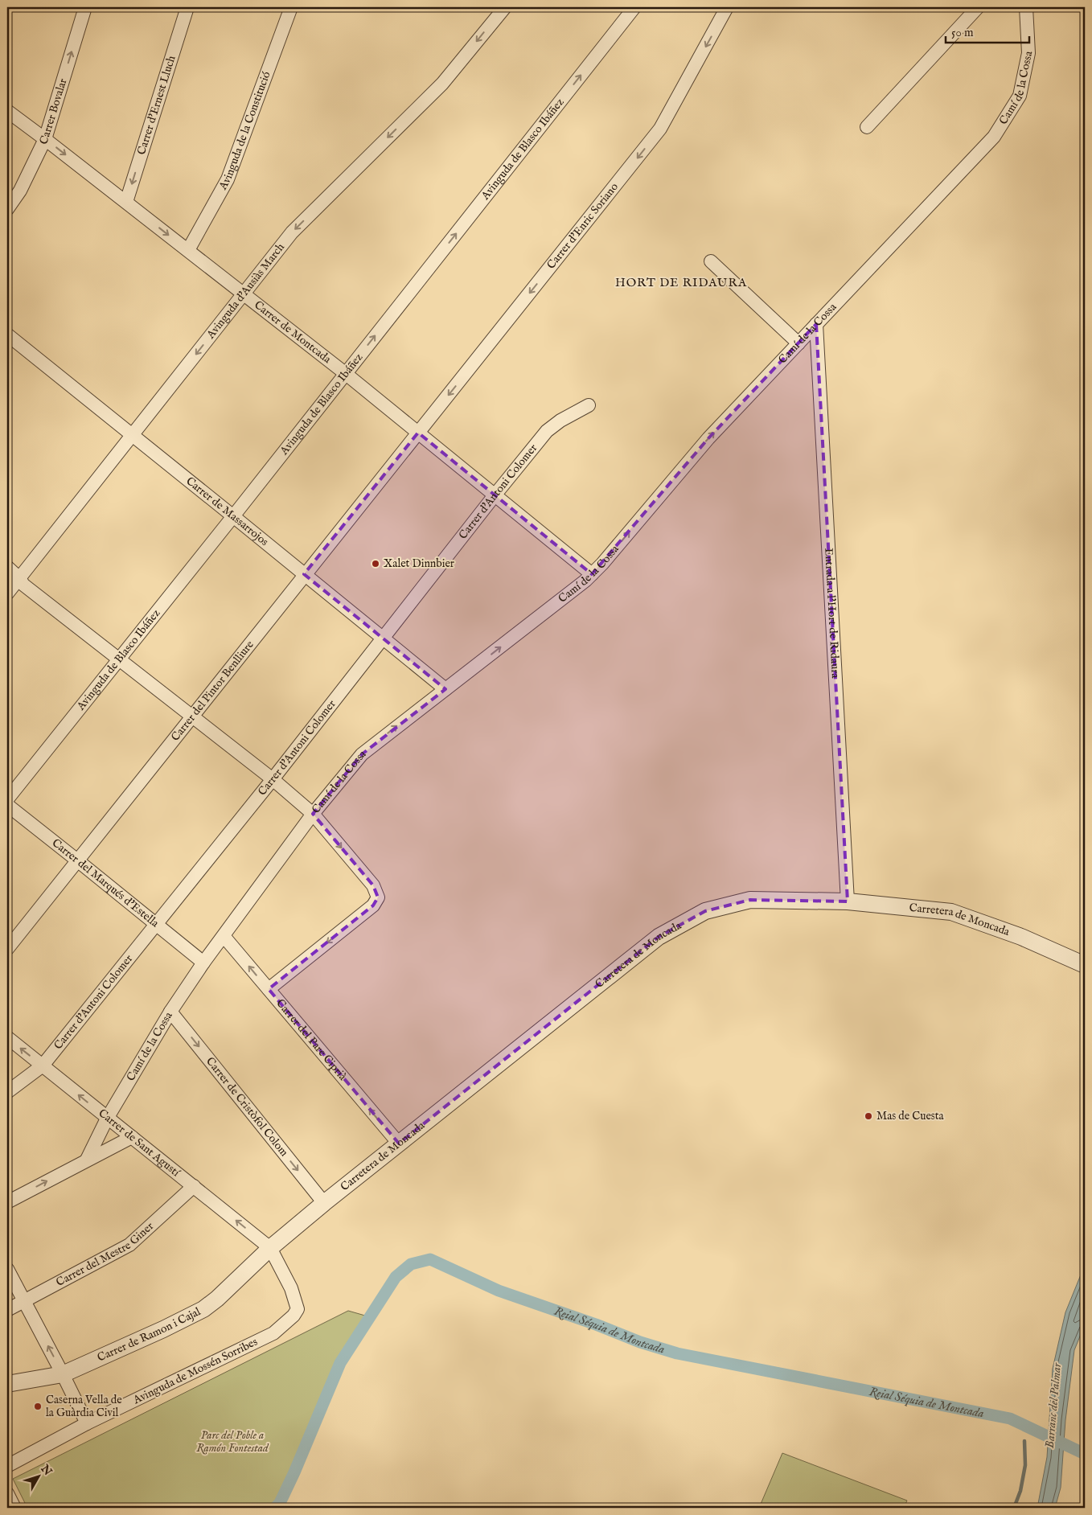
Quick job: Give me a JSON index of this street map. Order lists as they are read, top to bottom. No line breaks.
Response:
{"streets":{"street":["Camí de la Cossa","Carrer d'Ernest Lluch","Carrer Bovalar","Avinguda de la Constitució","Avinguda de Blasco Ibáñez","Carrer d'Enric Soriano","Avinguda d'Ausiàs March","Carrer de Montcada","Carrer d'Antoni Colomer","Carrer de Massarrojos","Entrada a l'Hort de Ridaura","Carrer del Pintor Benlliure","Carrer del Marqués d'Estella","Carretera de Moncada","Carrer del Pare Ciprià","Carrer de Cristòfol Colom","Carrer de Sant Agustí","Carrer del Mestre Giner","Carrer de Ramon i Cajal","Avinguda de Mossén Sorribes"]},"crossings":[["Camí de la Cossa","Carrer de Montcada"],["Camí de la Cossa","Carrer de Massarrojos"],["Camí de la Cossa","Entrada a l'Hort de Ridaura"],["Camí de la Cossa","Carrer del Marqués d'Estella"],["Camí de la Cossa","Carrer del Pare Ciprià"],["Camí de la Cossa","Carrer de Cristòfol Colom"],["Camí de la Cossa","Carrer de Sant Agustí"],["Carrer d'Ernest Lluch","Carrer de Montcada"],["Carrer Bovalar","Carrer de Montcada"],["Avinguda de la Constitució","Carrer de Montcada"],["Avinguda de Blasco Ibáñez","Carrer de Montcada"],["Avinguda de Blasco Ibáñez","Carrer de Massarrojos"],["Carrer d'Enric Soriano","Carrer de Montcada"],["Carrer d'Enric Soriano","Carrer del Pintor Benlliure"],["Avinguda d'Ausiàs March","Carrer de Montcada"],["Avinguda d'Ausiàs March","Carrer de Massarrojos"],["Carrer de Montcada","Carrer d'Antoni Colomer"],["Carrer de Montcada","Carrer del Pintor Benlliure"],["Carrer d'Antoni Colomer","Carrer de Massarrojos"],["Carrer d'Antoni Colomer","Carrer del Marqués d'Estella"],["Carrer d'Antoni Colomer","Carrer de Sant Agustí"],["Carrer de Massarrojos","Carrer del Pintor Benlliure"],["Entrada a l'Hort de Ridaura","Carretera de Moncada"],["Carrer del Pintor Benlliure","Carrer del Marqués d'Estella"],["Carretera de Moncada","Carrer del Pare Ciprià"],["Carretera de Moncada","Carrer de Cristòfol Colom"],["Carretera de Moncada","Carrer de Sant Agustí"],["Carretera de Moncada","Carrer de Ramon i Cajal"],["Carretera de Moncada","Avinguda de Mossén Sorribes"],["Carrer de Sant Agustí","Carrer del Mestre Giner"],["Carrer de Sant Agustí","Carrer de Ramon i Cajal"],["Carrer de Sant Agustí","Avinguda de Mossén Sorribes"],["Carrer de Ramon i Cajal","Avinguda de Mossén Sorribes"]],"one_way":["Camí de la Cossa","Carrer d'Ernest Lluch","Carrer Bovalar","Avinguda de Blasco Ibáñez","Carrer d'Enric Soriano","Avinguda d'Ausiàs March","Carrer del Pare Ciprià","Carrer de Cristòfol Colom","Carrer de Sant Agustí"],"districts":["HORT DE RIDAURA"],"water":["Reial Séquia de Montcada","Barranc del Palmar"],"parks":["Parc del Poble a Ramón Fontestad"],"places":["Xalet Dinnbier","Mas de Cuesta","Caserna Vella de la Guàrdia Civil"],"scale_bar":"50 m","north":"top right"}
